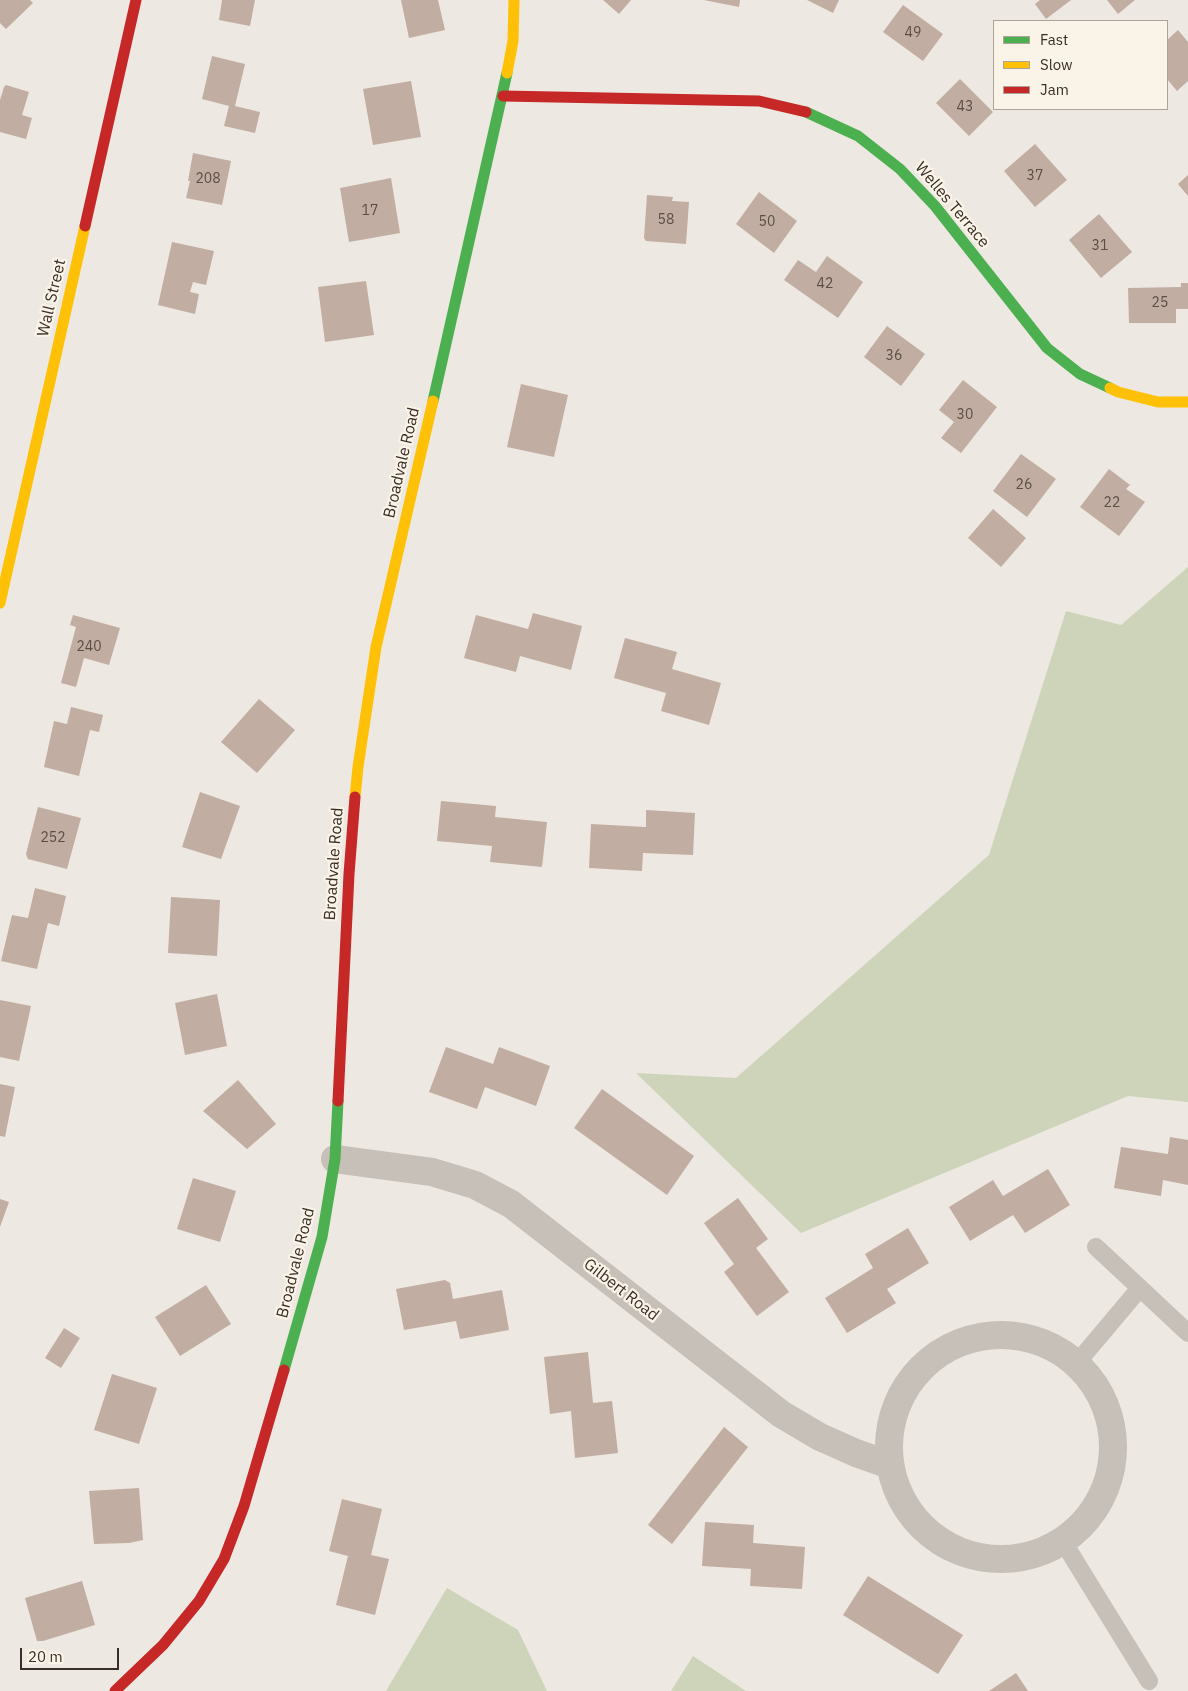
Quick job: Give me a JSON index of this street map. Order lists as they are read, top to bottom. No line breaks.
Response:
{"streets":{"street":["Welles Terrace","Wall Street","Broadvale Road","Gilbert Road"]},"crossings":[["Welles Terrace","Broadvale Road"],["Broadvale Road","Gilbert Road"]],"house_numbers":["49","43","37","208","17","58","50","31","42","25","36","30","26","22","240","252"],"legend":["Fast","Slow","Jam"],"scale_bar":"20 m"}
